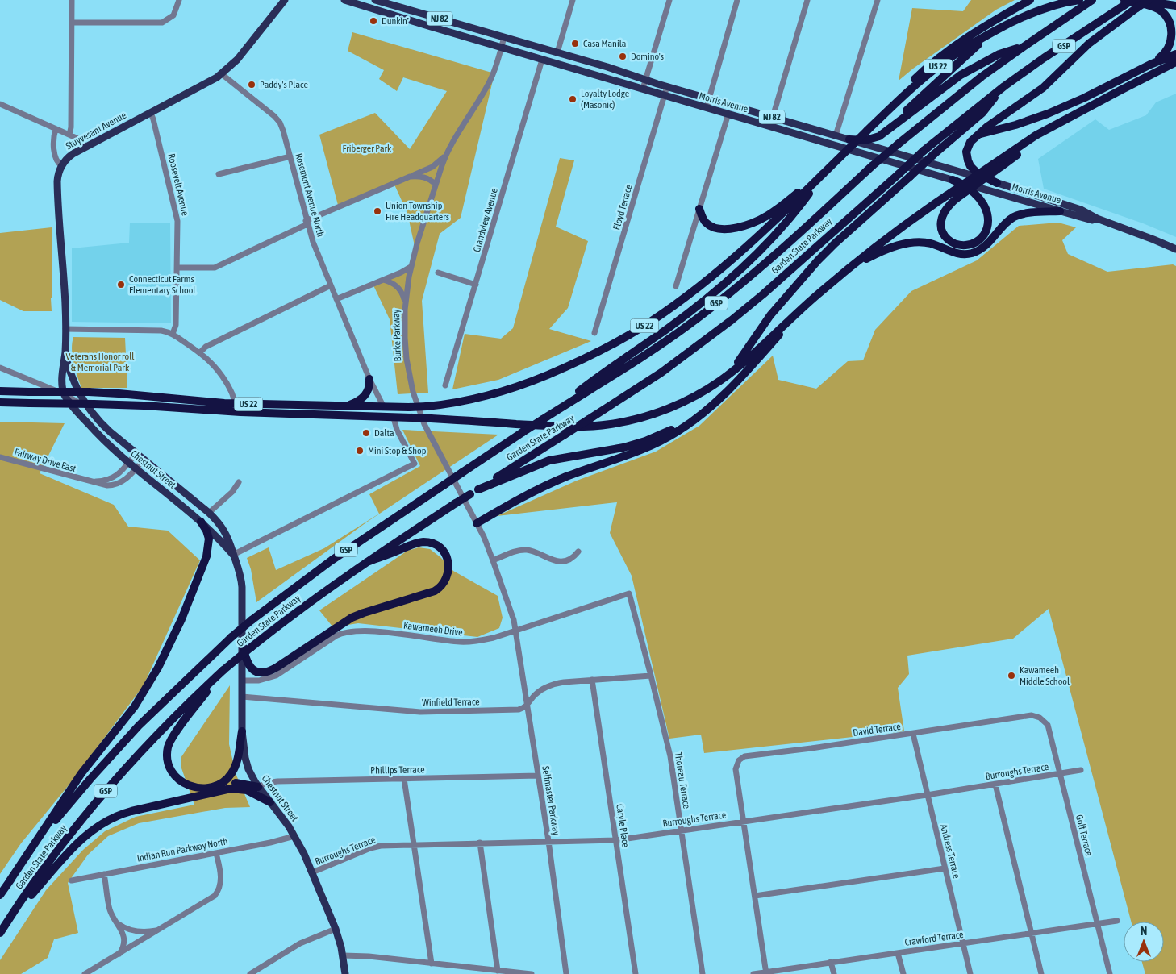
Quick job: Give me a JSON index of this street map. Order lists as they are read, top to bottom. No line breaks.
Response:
{"streets":{"highway":["GSP","US 22","Garden State Parkway"],"main road":["NJ 82","Morris Avenue","Stuyvesant Avenue","Chestnut Street"],"street":["Roosevelt Avenue","Rosemont Avenue North","Floyd Terrace","Grandview Avenue","Burke Parkway","Fairway Drive East","Kawameeh Drive","Winfield Terrace","David Terrace","Phillips Terrace","Burroughs Terrace","Thoreau Terrace","Selfmaster Parkway","Caryle Place","Golf Terrace","Indian Run Parkway North","Andress Terrace","Crawford Terrace"]},"crossings":[["US 22","Rosemont Avenue North"],["US 22","Garden State Parkway"],["Morris Avenue","Floyd Terrace"],["Morris Avenue","Grandview Avenue"],["Morris Avenue","Burke Parkway"],["Stuyvesant Avenue","Roosevelt Avenue"],["Stuyvesant Avenue","Rosemont Avenue North"],["Burke Parkway","Kawameeh Drive"],["Burke Parkway","Selfmaster Parkway"],["Fairway Drive East","Chestnut Street"],["Chestnut Street","Kawameeh Drive"],["Chestnut Street","Winfield Terrace"],["Chestnut Street","Phillips Terrace"],["Chestnut Street","Burroughs Terrace"],["Chestnut Street","Indian Run Parkway North"],["Kawameeh Drive","Thoreau Terrace"],["Kawameeh Drive","Selfmaster Parkway"],["Winfield Terrace","Selfmaster Parkway"],["David Terrace","Burroughs Terrace"],["David Terrace","Golf Terrace"],["David Terrace","Andress Terrace"],["Phillips Terrace","Selfmaster Parkway"],["Burroughs Terrace","Thoreau Terrace"],["Burroughs Terrace","Selfmaster Parkway"],["Burroughs Terrace","Caryle Place"],["Burroughs Terrace","Golf Terrace"],["Burroughs Terrace","Andress Terrace"],["Golf Terrace","Crawford Terrace"],["Andress Terrace","Crawford Terrace"]],"parks":["Friberger Park","Veterans Honor roll & Memorial Park"],"places":["Dunkin'","Casa Manila","Domino's","Paddy's Place","Loyalty Lodge (Masonic)","Union Township Fire Headquarters","Connecticut Farms Elementary School","Dalta","Mini Stop & Shop","Kawameeh Middle School"],"north":"top"}
